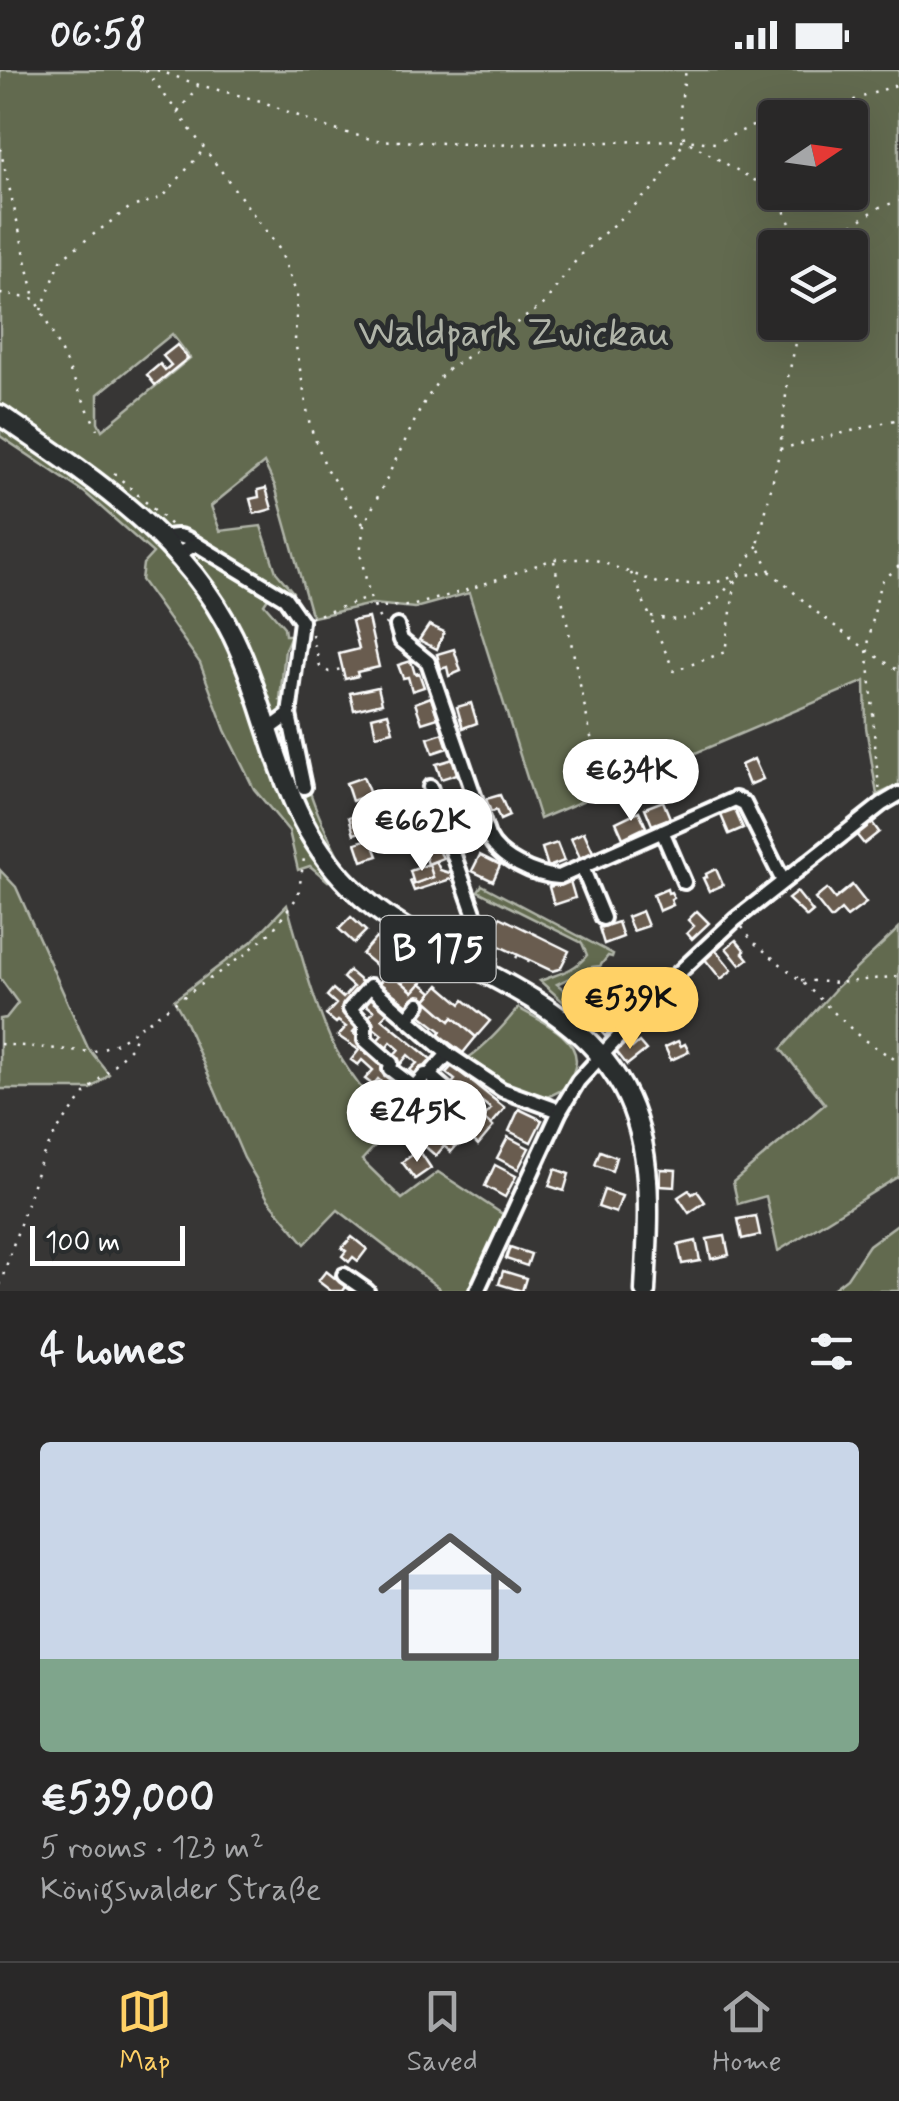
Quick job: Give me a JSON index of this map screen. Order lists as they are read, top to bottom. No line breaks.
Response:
{"streets":{"main road":["B 175"]},"parks":["Waldpark Zwickau"],"scale_bar":"100 m","north":"right","page":{"status":"06:58","price":["€634K","€662K","€539K","€245K"],"scale":"100 m","heading":"4 homes","list":[{"name":"€539,000","note":"5 rooms · 123 m² · Königswalder Straße"}],"tabs":["Map","Saved","Home"]}}
